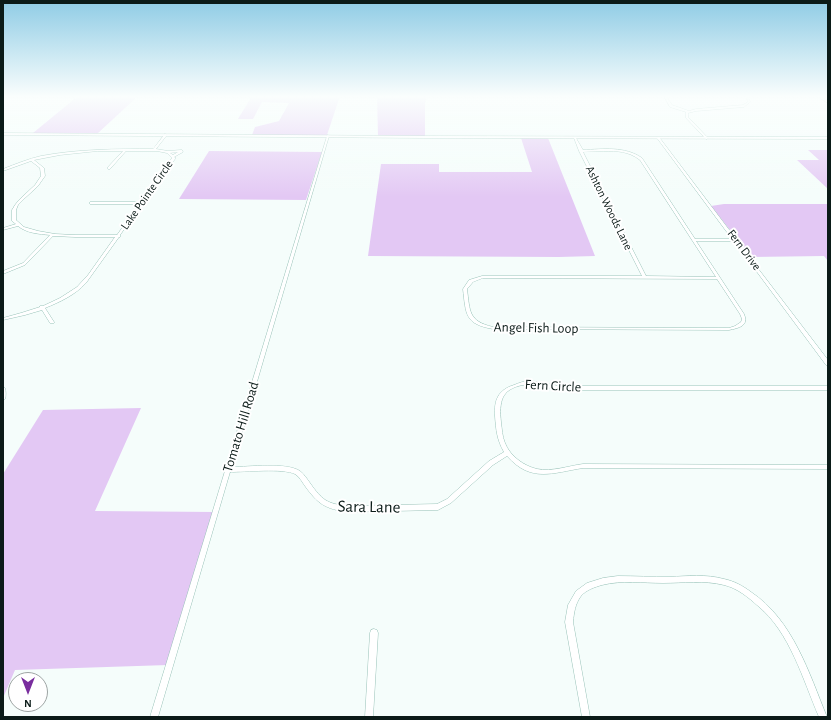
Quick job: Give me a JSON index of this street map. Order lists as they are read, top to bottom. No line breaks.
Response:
{"streets":{"street":["Lake Pointe Circle","Ashton Woods Lane","Fern Drive","Angel Fish Loop","Fern Circle","Tomato Hill Road","Sara Lane"]},"crossings":[["Ashton Woods Lane","Angel Fish Loop"],["Fern Circle","Sara Lane"],["Tomato Hill Road","Sara Lane"]],"north":"bottom"}
